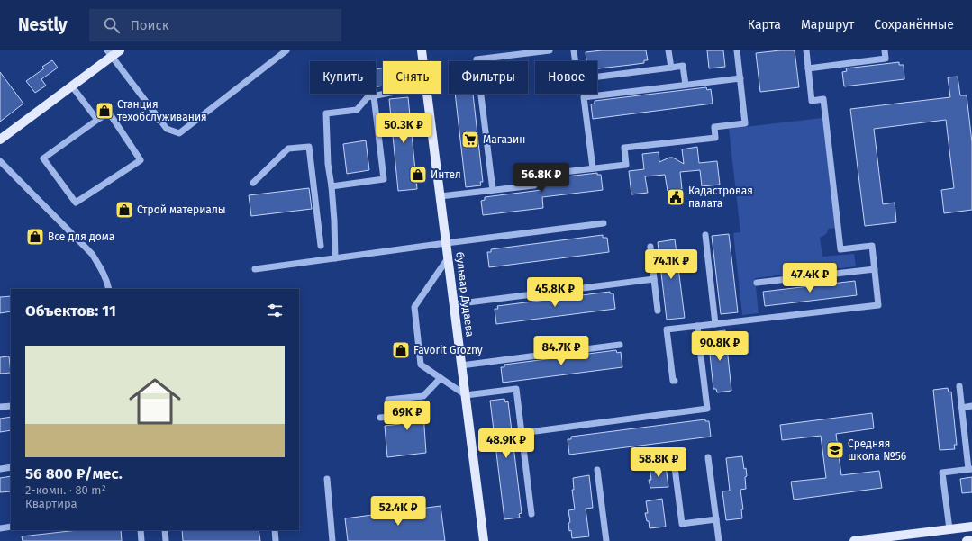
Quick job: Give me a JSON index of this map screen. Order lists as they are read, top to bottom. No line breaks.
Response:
{"streets":{"main road":["бульвар Дудаева"]},"places":{"shop":["Станция техобслуживания","Интел","Строй материалы","Все для дома","Favorit Grozny"],"supermarket":["Магазин"],"public building":["Кадастровая палата"],"school or university":["Средняя школа №56"]},"page":{"header":"Nestly","search":"Поиск","nav":["Карта","Маршрут","Сохранённые"],"chip":["Купить","Снять","Фильтры","Новое"],"price":["50.3K ₽","56.8K ₽","74.1K ₽","47.4K ₽","45.8K ₽","90.8K ₽","84.7K ₽","69K ₽","48.9K ₽","58.8K ₽","52.4K ₽"],"heading":"Объектов: 11","list":[{"name":"56 800 ₽/мес.","note":"2-комн. · 80 m² · Квартира"}]}}
